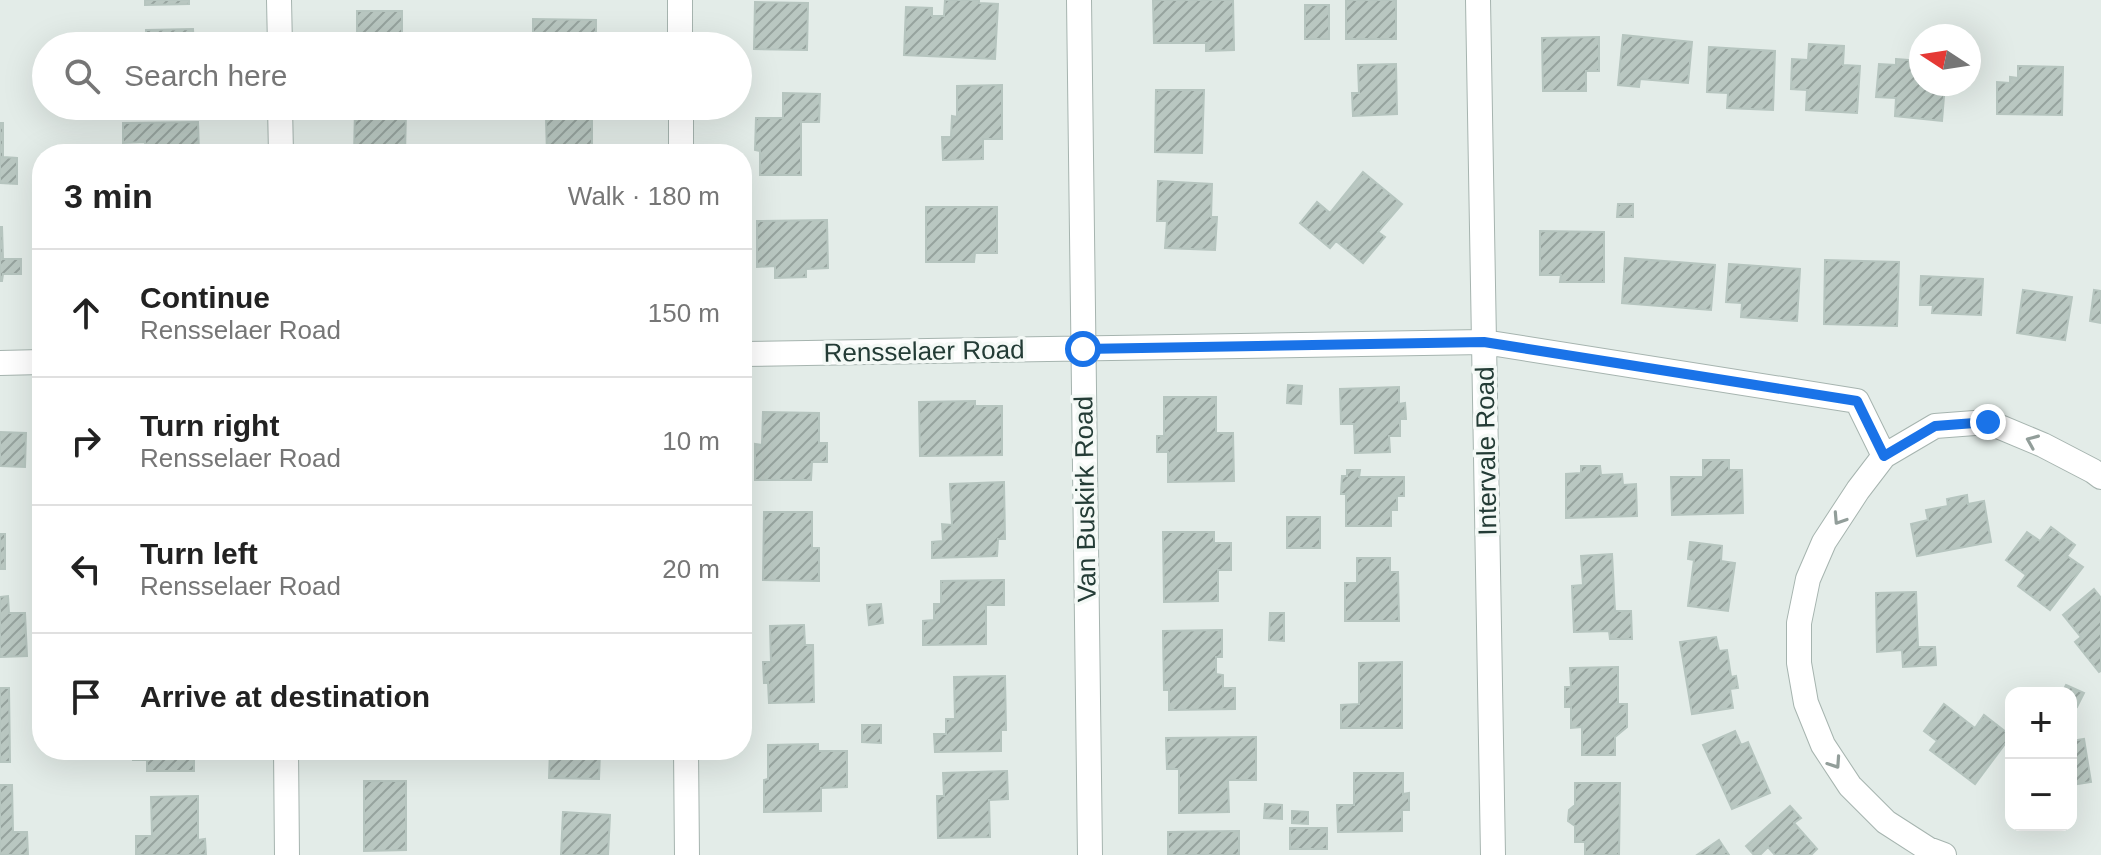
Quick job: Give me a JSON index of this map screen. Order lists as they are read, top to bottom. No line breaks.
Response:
{"streets":{"street":["Rensselaer Road","Intervale Road","Van Buskirk Road"]},"crossings":[["Rensselaer Road","Intervale Road"],["Rensselaer Road","Van Buskirk Road"]],"north":"left","page":{"search":"Search here","heading":["3 min","Walk · 180 m"],"list":[["Continue","Rensselaer Road","150 m"],["Turn right","Rensselaer Road","10 m"],["Turn left","Rensselaer Road","20 m"],"Arrive at destination"],"map_buttons":["+","−"]}}
